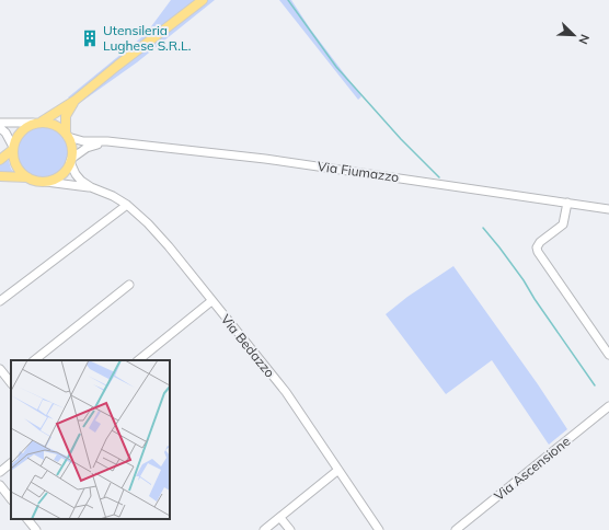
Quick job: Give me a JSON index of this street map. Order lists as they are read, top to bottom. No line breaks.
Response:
{"streets":{"street":["Via Fiumazzo","Via Bedazzo","Via Ascensione"]},"crossings":[["Via Fiumazzo","Via Bedazzo"]],"places":{"building":["Utensileria Lughese S.R.L."]},"north":"bottom right"}
